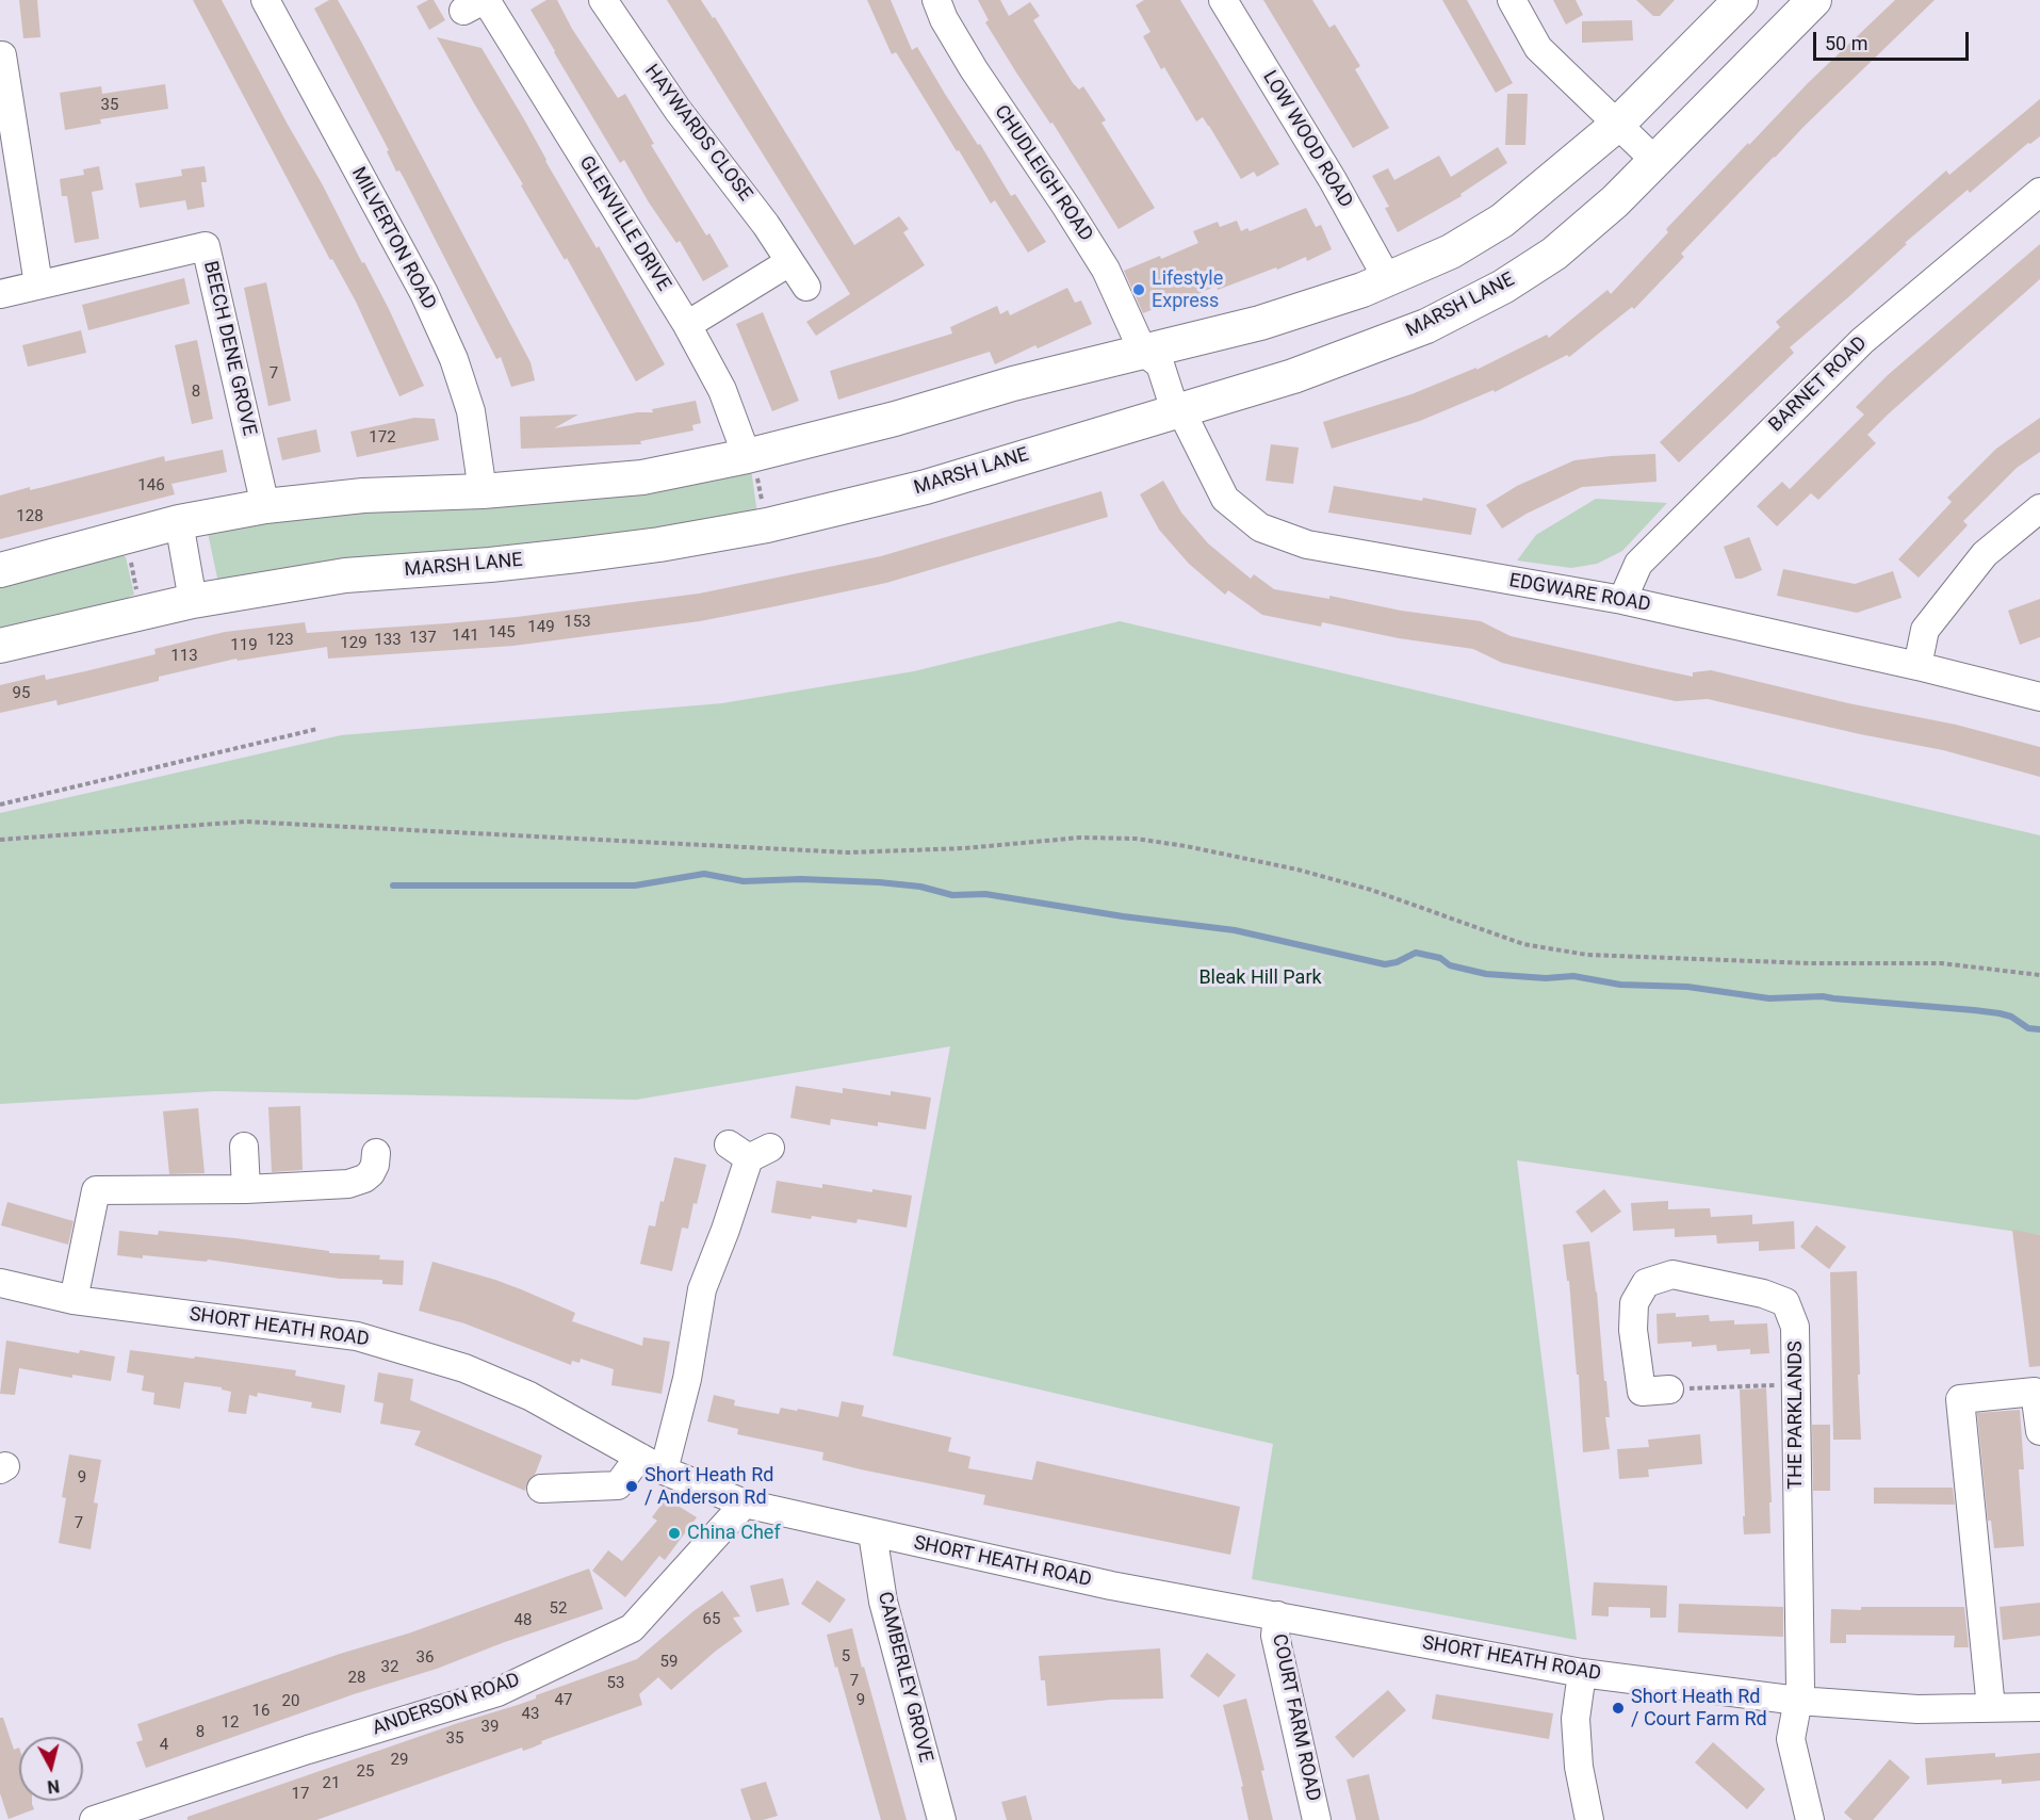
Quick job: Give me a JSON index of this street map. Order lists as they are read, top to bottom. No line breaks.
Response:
{"streets":{"main road":["MARSH LANE"],"street":["HAYWARDS CLOSE","LOW WOOD ROAD","CHUDLEIGH ROAD","GLENVILLE DRIVE","MILVERTON ROAD","BEECH DENE GROVE","BARNET ROAD","EDGWARE ROAD","SHORT HEATH ROAD","THE PARKLANDS","CAMBERLEY GROVE","ANDERSON ROAD","COURT FARM ROAD"]},"crossings":[["CHUDLEIGH ROAD","MARSH LANE"],["CHUDLEIGH ROAD","EDGWARE ROAD"],["MARSH LANE","EDGWARE ROAD"],["BARNET ROAD","EDGWARE ROAD"],["SHORT HEATH ROAD","THE PARKLANDS"],["SHORT HEATH ROAD","CAMBERLEY GROVE"],["SHORT HEATH ROAD","ANDERSON ROAD"],["SHORT HEATH ROAD","COURT FARM ROAD"]],"parks":["Bleak Hill Park"],"places":["Lifestyle Express","Short Heath Rd / Anderson Rd","China Chef","Short Heath Rd / Court Farm Rd"],"house_numbers":["35","7","8","172","146","128","153","149","145","141","137","123","133","129","119","113","95","9","7","52","65","48","5","36","59","32","28","7","53","47","9","20","16","43","12","39","8","35","4","29","25","21","17"],"scale_bar":"50 m","north":"bottom"}
